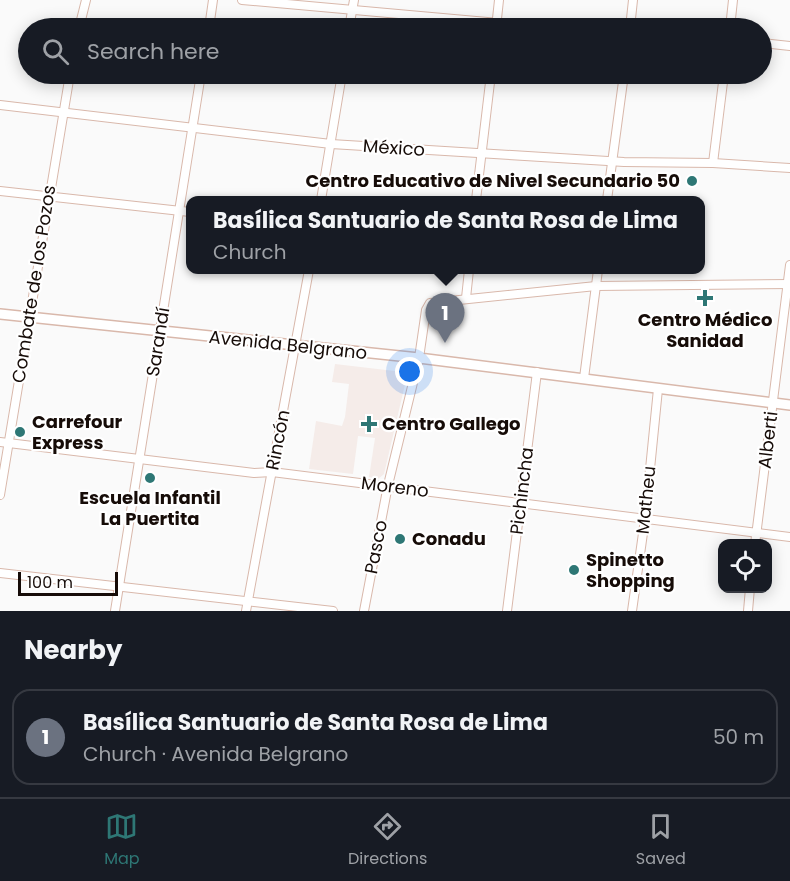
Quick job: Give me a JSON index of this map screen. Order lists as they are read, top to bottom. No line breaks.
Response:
{"streets":{"main road":["Avenida Belgrano"],"street":["México","Combate de los Pozos","Sarandí","Rincón","Alberti","Moreno","Pichincha","Matheu","Pasco"]},"crossings":[["México","Combate de los Pozos"],["México","Sarandí"],["Combate de los Pozos","Avenida Belgrano"],["Combate de los Pozos","Moreno"],["Sarandí","Avenida Belgrano"],["Sarandí","Moreno"],["Avenida Belgrano","Rincón"],["Avenida Belgrano","Alberti"],["Avenida Belgrano","Pichincha"],["Avenida Belgrano","Matheu"],["Avenida Belgrano","Pasco"],["Rincón","Moreno"],["Alberti","Moreno"],["Moreno","Pichincha"],["Moreno","Matheu"],["Moreno","Pasco"]],"places":{"other":["Centro Educativo de Nivel Secundario 50","Carrefour Express","Escuela Infantil La Puertita","Conadu","Spinetto Shopping"],"health":["Centro Médico Sanidad","Centro Gallego"]},"scale_bar":"100 m","page":{"search":"Search here","popup":["Basílica Santuario de Santa Rosa de Lima","Church"],"pins":"1","scale":"100 m","heading":"Nearby","list":[{"mark":"1","name":"Basílica Santuario de Santa Rosa de Lima","note":"Church · Avenida Belgrano","value":"50 m"}],"nav":["Map","Directions","Saved"]}}
